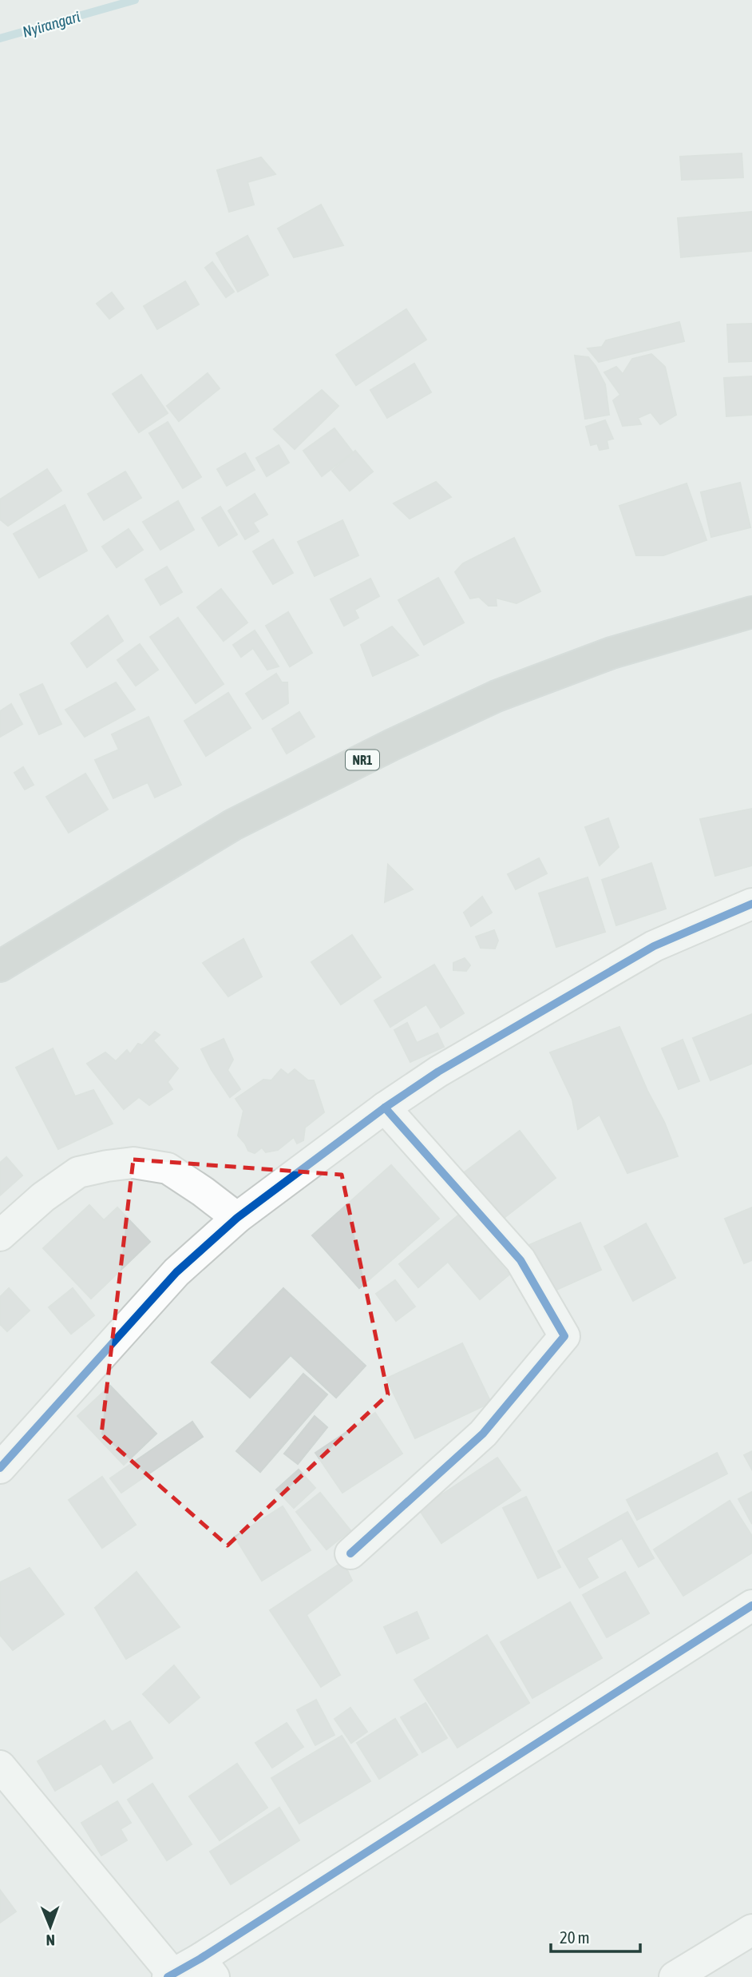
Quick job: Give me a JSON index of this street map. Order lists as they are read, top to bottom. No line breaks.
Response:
{"streets":{"highway":["NR1"]},"water":["Nyirangari"],"scale_bar":"20 m","north":"bottom"}
